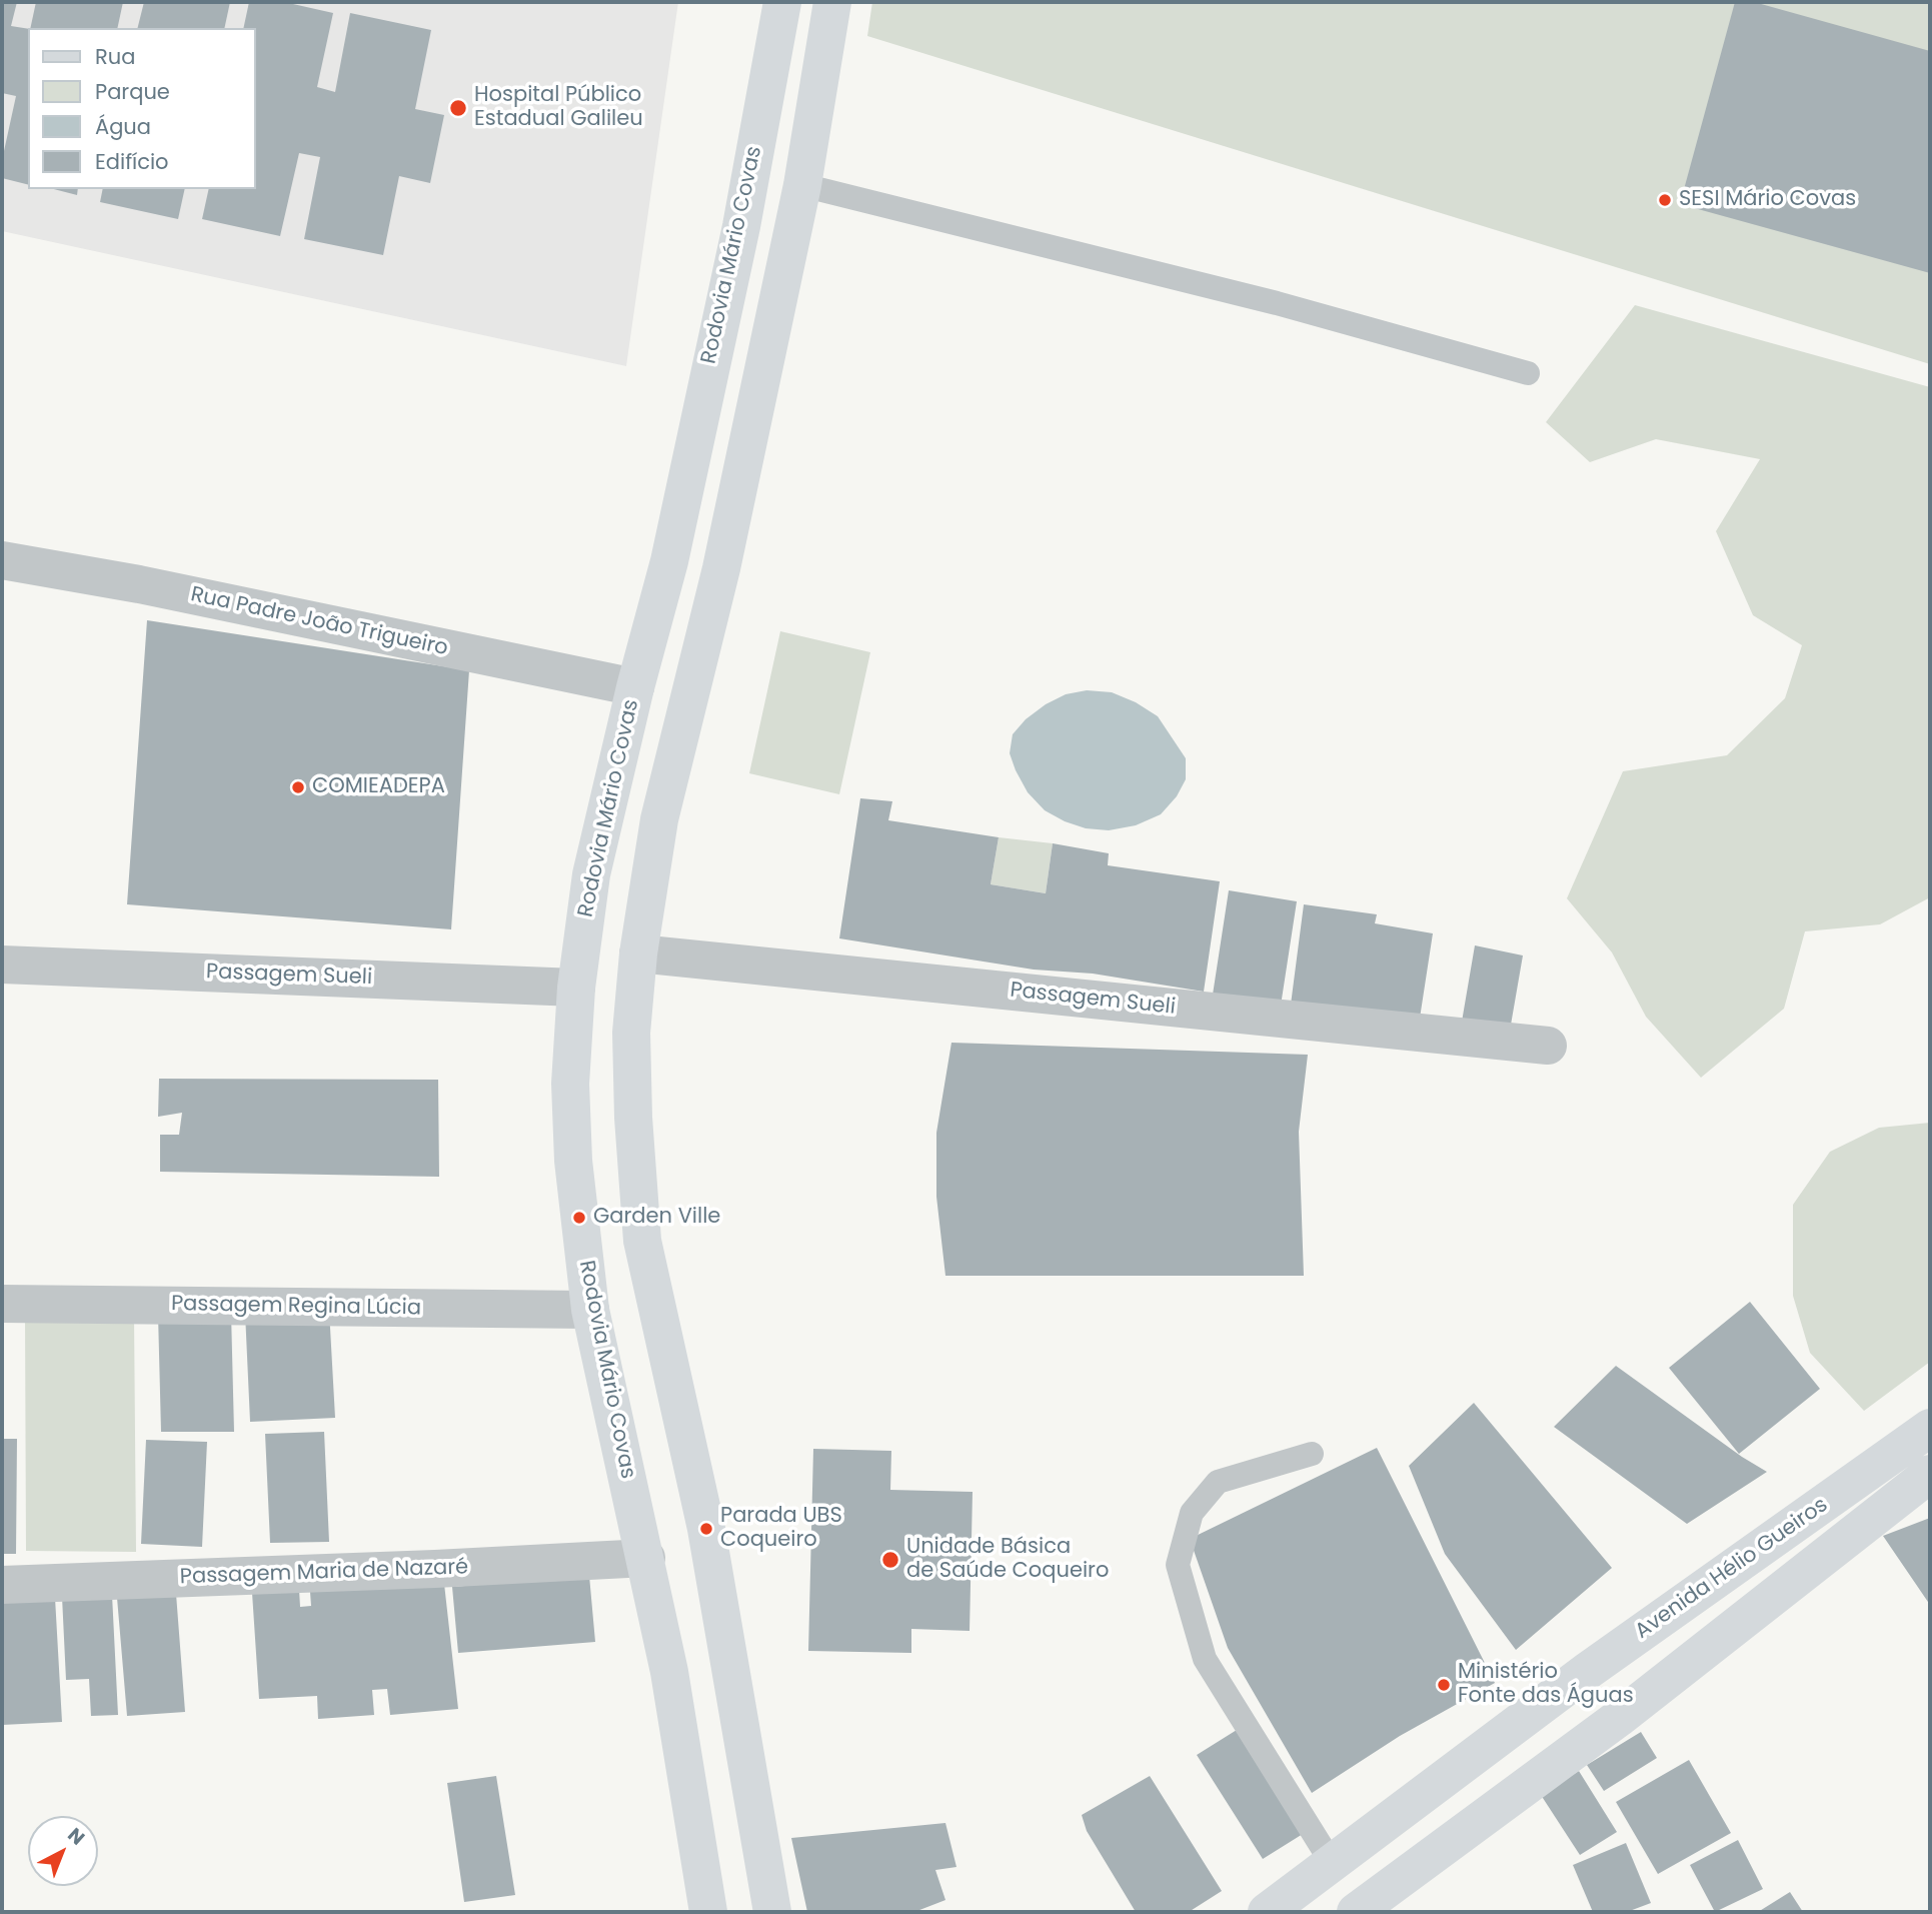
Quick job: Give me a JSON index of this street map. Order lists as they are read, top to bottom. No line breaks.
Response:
{"streets":{"main road":["Rodovia Mário Covas","Avenida Hélio Gueiros"],"street":["Rua Padre João Trigueiro","Passagem Sueli","Passagem Regina Lúcia","Passagem Maria de Nazaré"]},"crossings":[["Rodovia Mário Covas","Rua Padre João Trigueiro"],["Rodovia Mário Covas","Passagem Sueli"],["Rodovia Mário Covas","Passagem Regina Lúcia"],["Rodovia Mário Covas","Passagem Maria de Nazaré"]],"places":["Hospital Público Estadual Galileu","SESI Mário Covas","COMIEADEPA","Garden Ville","Parada UBS Coqueiro","Unidade Básica de Saúde Coqueiro","Ministério Fonte das Águas"],"legend":["Rua","Parque","Água","Edifício"],"north":"top right"}
